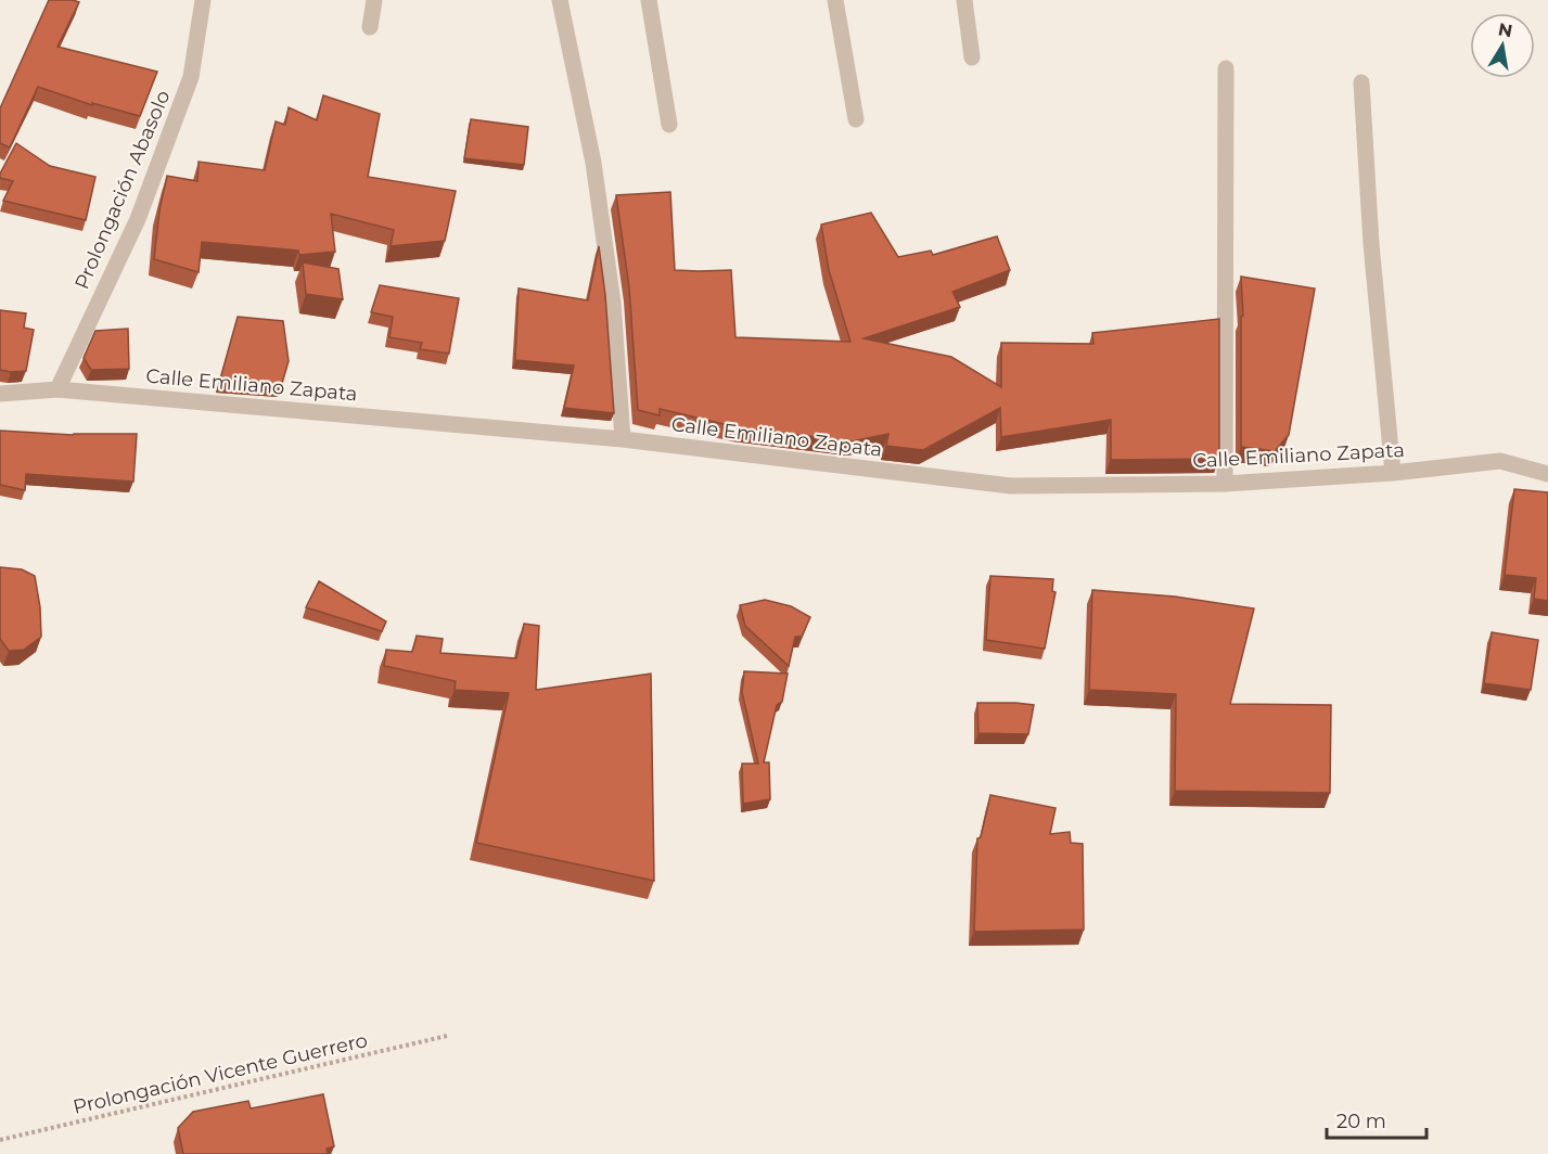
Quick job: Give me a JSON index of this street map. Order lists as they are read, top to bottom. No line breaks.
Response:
{"streets":{"street":["Prolongación Abasolo","Calle Emiliano Zapata"],"path":["Prolongación Vicente Guerrero"]},"crossings":[["Prolongación Abasolo","Calle Emiliano Zapata"]],"scale_bar":"20 m","north":"top"}
